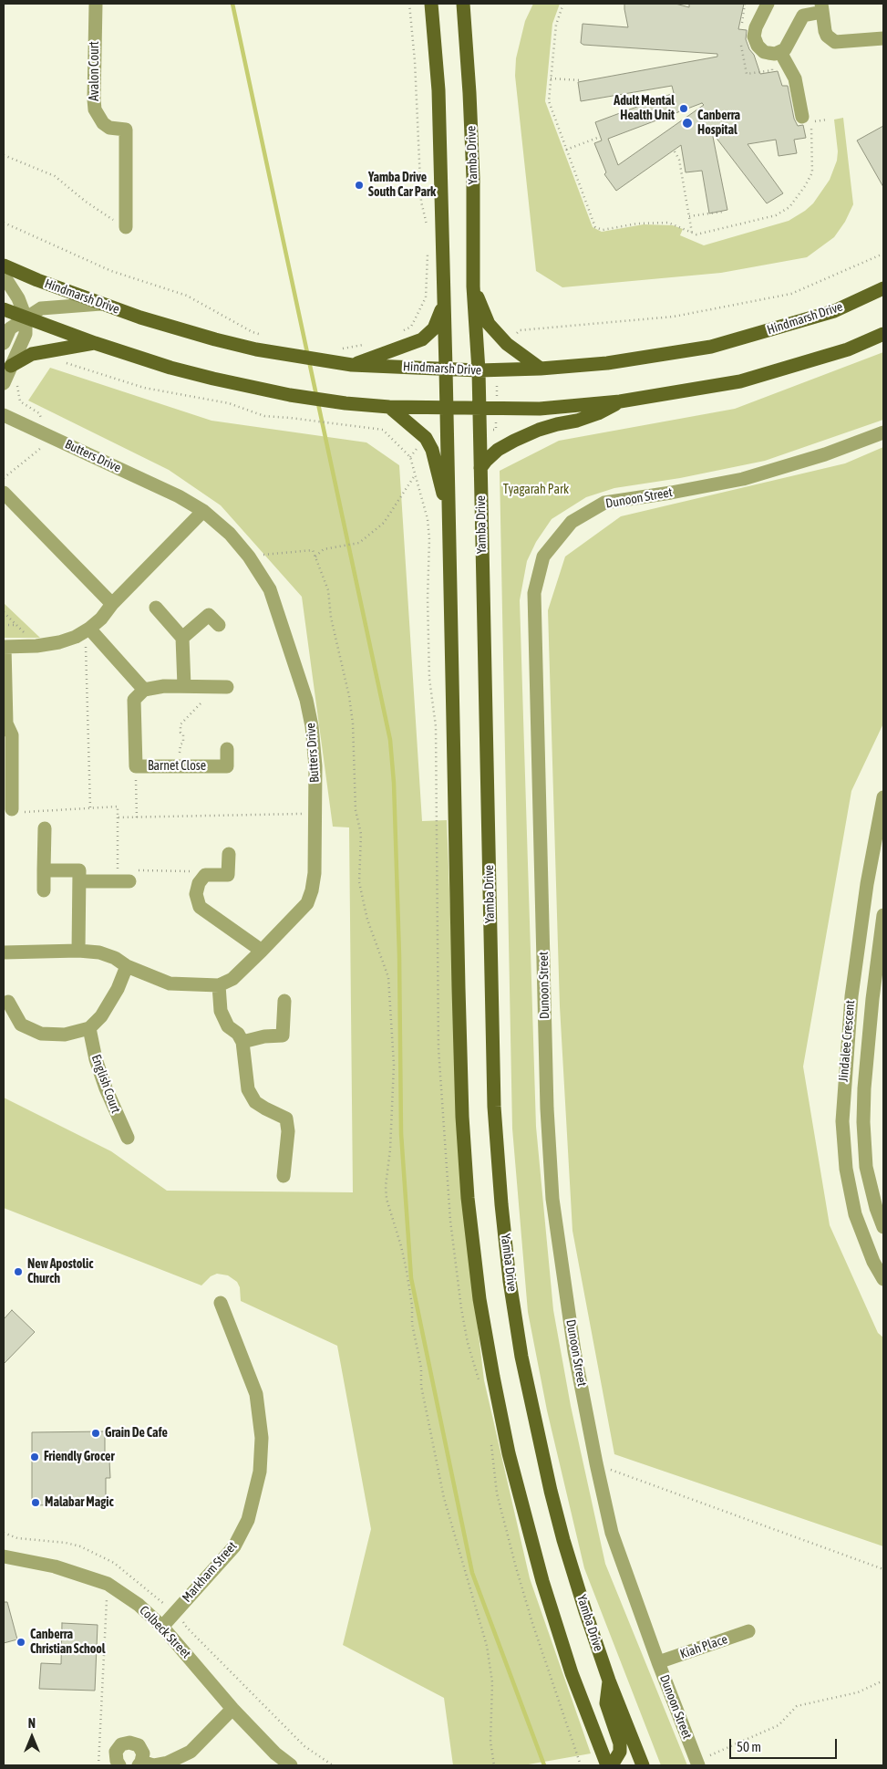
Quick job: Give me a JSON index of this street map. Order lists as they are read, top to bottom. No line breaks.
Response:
{"streets":{"main road":["Yamba Drive","Hindmarsh Drive"],"street":["Avalon Court","Butters Drive","Dunoon Street","Barnet Close","Jindalee Crescent","English Court","Markham Street","Colbeck Street","Kiah Place"]},"crossings":[["Yamba Drive","Hindmarsh Drive"],["Dunoon Street","Kiah Place"],["Markham Street","Colbeck Street"]],"parks":["Tyagarah Park"],"places":["Adult Mental Health Unit","Canberra Hospital","Yamba Drive South Car Park","New Apostolic Church","Grain De Cafe","Friendly Grocer","Malabar Magic","Canberra Christian School"],"scale_bar":"50 m","north":"top"}
